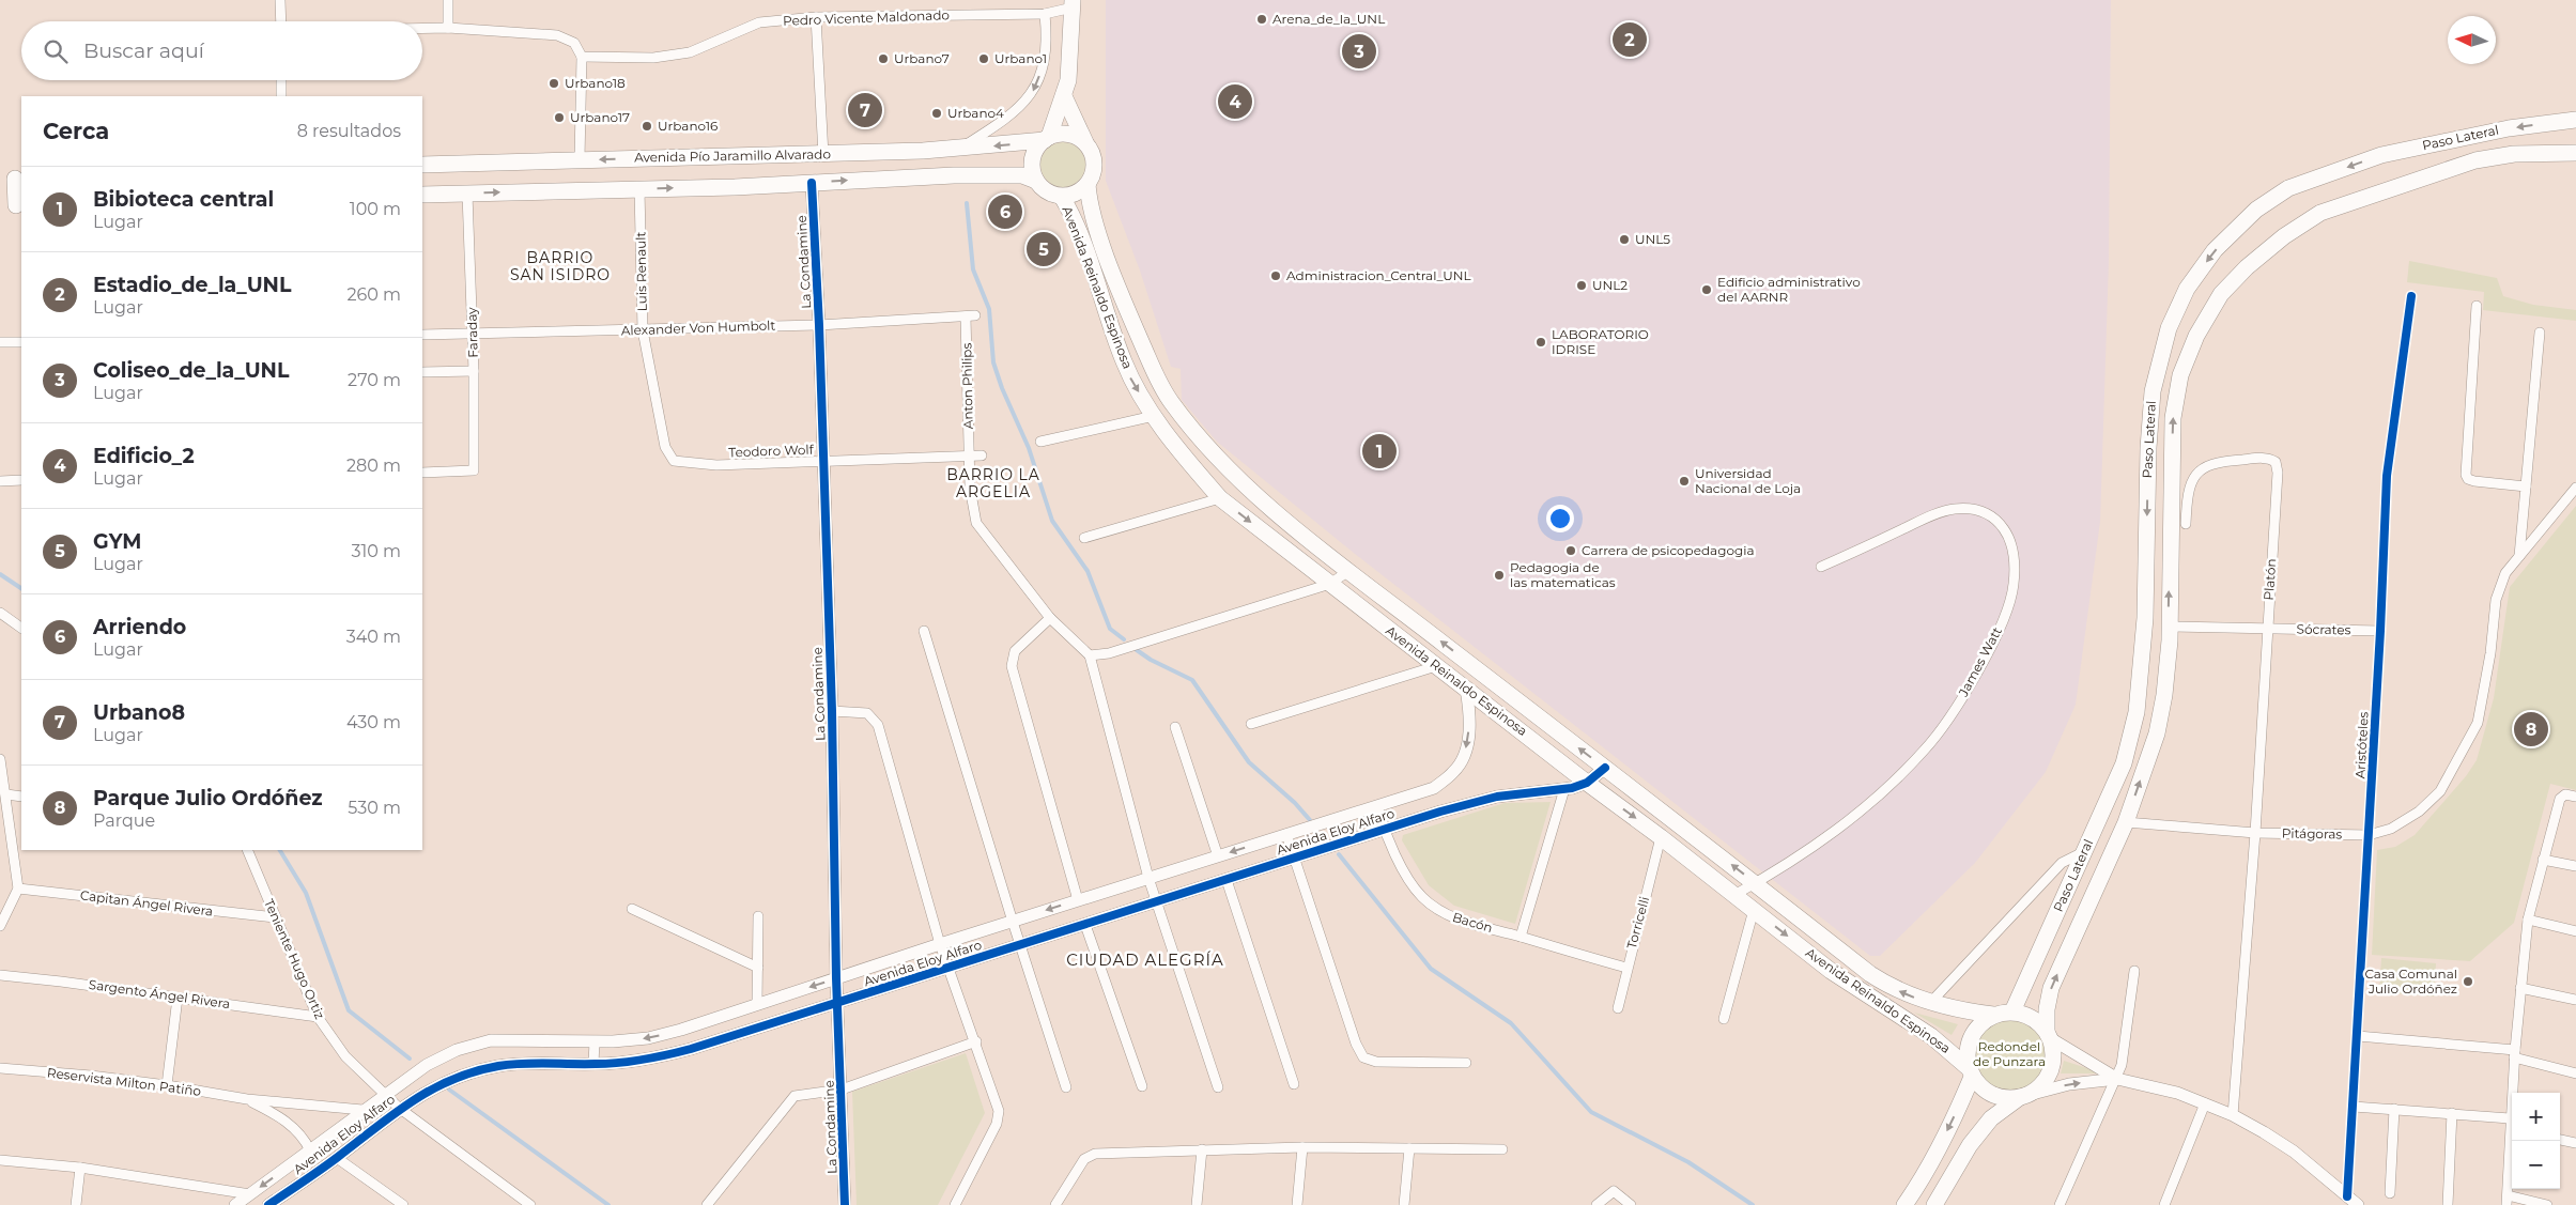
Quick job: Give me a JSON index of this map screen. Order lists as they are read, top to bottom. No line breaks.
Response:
{"streets":{"main road":["Paso Lateral","Avenida Pío Jaramillo Alvarado","Avenida Reinaldo Espinosa"],"street":["Pedro Vicente Maldonado","La Condamine","Luis Renault","Alexander Von Humbolt","Faraday","Anton Philips","Teodoro Wolf","Platón","Sócrates","James Watt","Aristóteles","Avenida Eloy Alfaro","Pitágoras","Capitan Ángel Rivera","Bacón","Torricelli","Teniente Hugo Ortiz","Sargento Ángel Rivera","Reservista Milton Patiño"]},"crossings":[["Paso Lateral","Avenida Reinaldo Espinosa"],["Paso Lateral","Sócrates"],["Paso Lateral","Pitágoras"],["Avenida Pío Jaramillo Alvarado","La Condamine"],["Avenida Pío Jaramillo Alvarado","Luis Renault"],["Avenida Pío Jaramillo Alvarado","Avenida Reinaldo Espinosa"],["Avenida Pío Jaramillo Alvarado","Faraday"],["La Condamine","Alexander Von Humbolt"],["La Condamine","Teodoro Wolf"],["La Condamine","Avenida Eloy Alfaro"],["Luis Renault","Alexander Von Humbolt"],["Luis Renault","Teodoro Wolf"],["Avenida Reinaldo Espinosa","James Watt"],["Avenida Reinaldo Espinosa","Avenida Eloy Alfaro"],["Avenida Reinaldo Espinosa","Torricelli"],["Alexander Von Humbolt","Faraday"],["Alexander Von Humbolt","Anton Philips"],["Anton Philips","Teodoro Wolf"],["Platón","Sócrates"],["Platón","Pitágoras"],["Sócrates","Aristóteles"],["Aristóteles","Pitágoras"],["Avenida Eloy Alfaro","Bacón"],["Avenida Eloy Alfaro","Teniente Hugo Ortiz"],["Avenida Eloy Alfaro","Reservista Milton Patiño"],["Capitan Ángel Rivera","Teniente Hugo Ortiz"],["Bacón","Torricelli"],["Teniente Hugo Ortiz","Sargento Ángel Rivera"]],"districts":["BARRIO SAN ISIDRO","BARRIO LA ARGELIA","CIUDAD ALEGRÍA"],"parks":["Redondel de Punzara"],"places":["Arena_de_la_UNL","Urbano7","Urbano1","Urbano18","Urbano4","Urbano17","Urbano16","UNL5","Administracion_Central_UNL","UNL2","Edificio administrativo del AARNR","LABORATORIO IDRISE","Universidad Nacional de Loja","Carrera de psicopedagogia","Pedagogia de las matematicas","Casa Comunal Julio Ordóñez"],"north":"left","page":{"pins":["2","3","4","7","6","5","1","8"],"search":"Buscar aquí","heading":["Cerca","8 resultados"],"list":[{"mark":"1","name":"Bibioteca central","note":"Lugar","value":"100 m"},{"mark":"2","name":"Estadio_de_la_UNL","note":"Lugar","value":"260 m"},{"mark":"3","name":"Coliseo_de_la_UNL","note":"Lugar","value":"270 m"},{"mark":"4","name":"Edificio_2","note":"Lugar","value":"280 m"},{"mark":"5","name":"GYM","note":"Lugar","value":"310 m"},{"mark":"6","name":"Arriendo","note":"Lugar","value":"340 m"},{"mark":"7","name":"Urbano8","note":"Lugar","value":"430 m"},{"mark":"8","name":"Parque Julio Ordóñez","note":"Parque","value":"530 m"}],"map_buttons":["+","−"]}}
